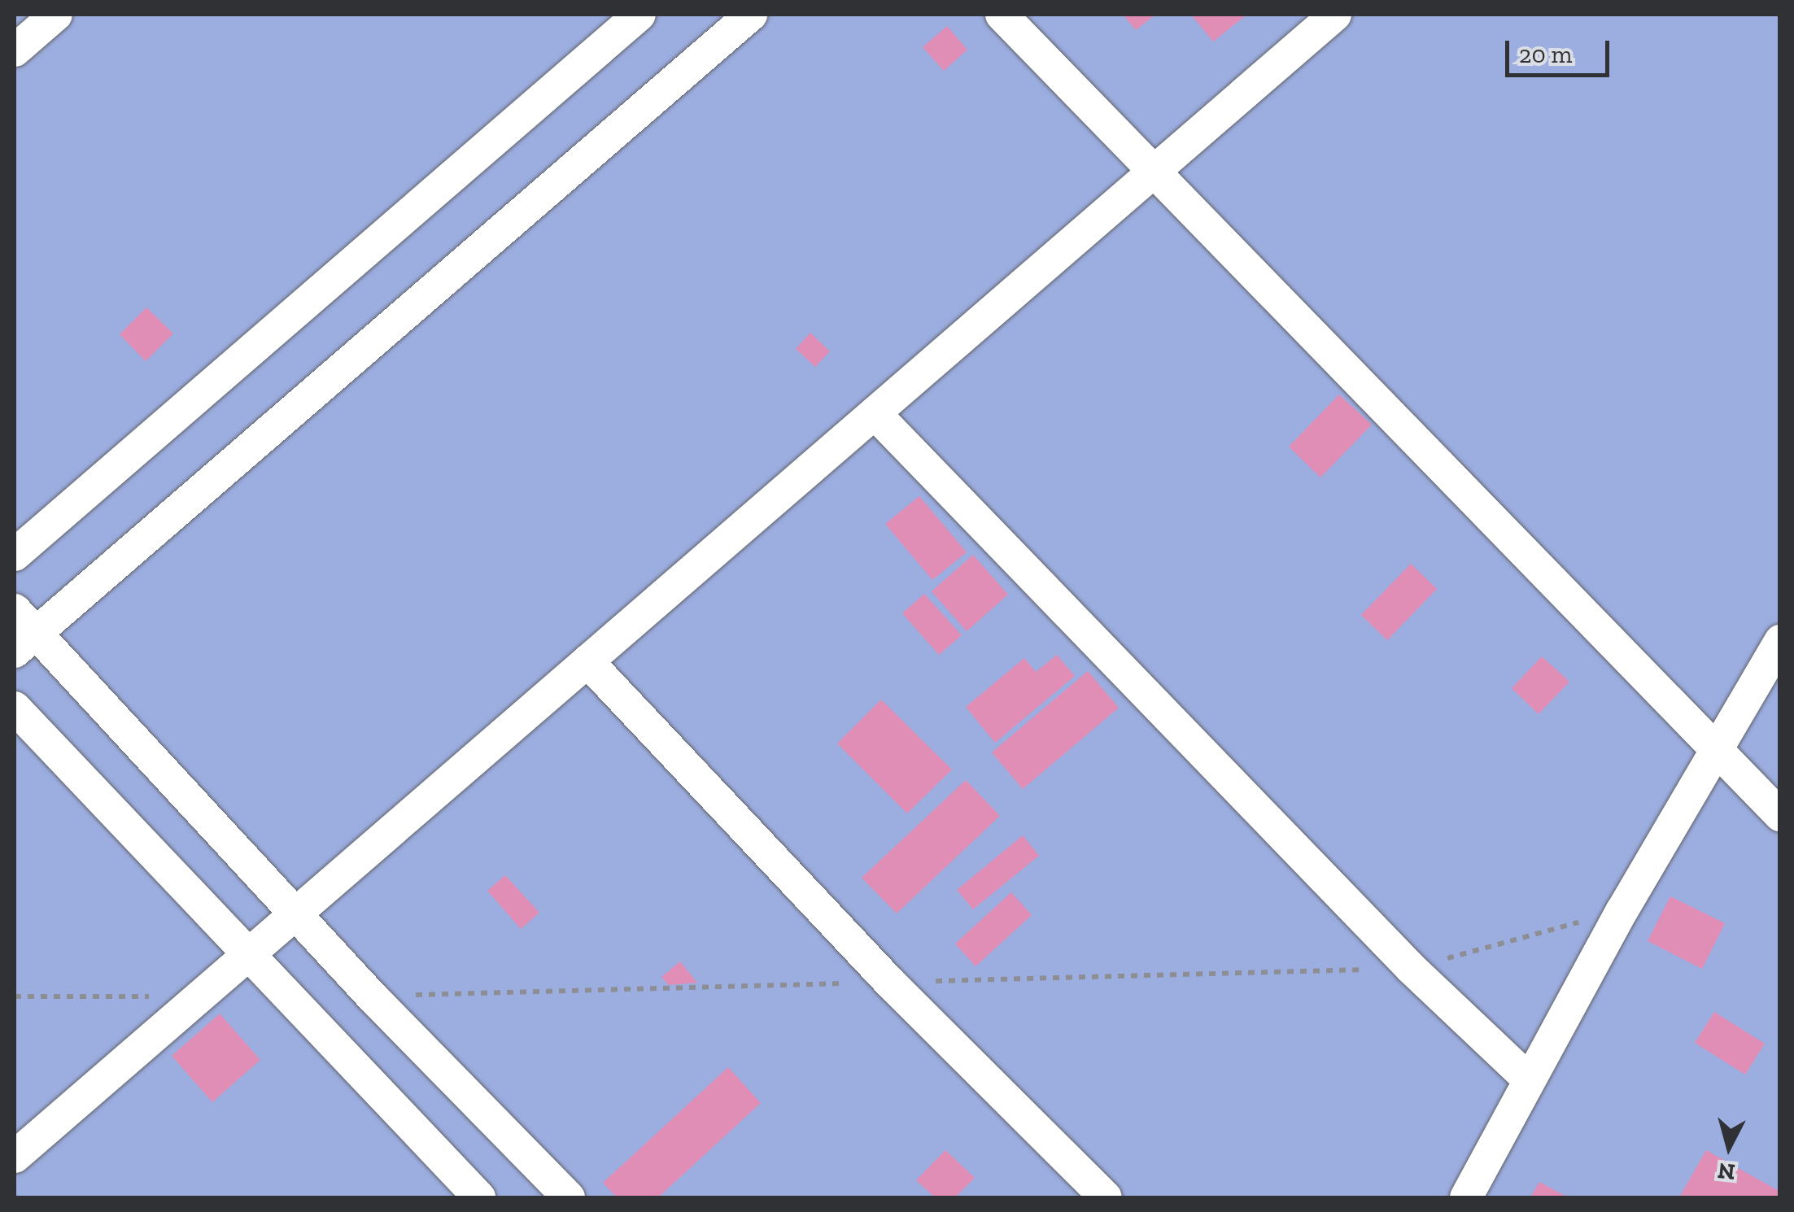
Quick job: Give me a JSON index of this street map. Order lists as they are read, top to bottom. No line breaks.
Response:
{"scale_bar":"20 m","north":"bottom"}
